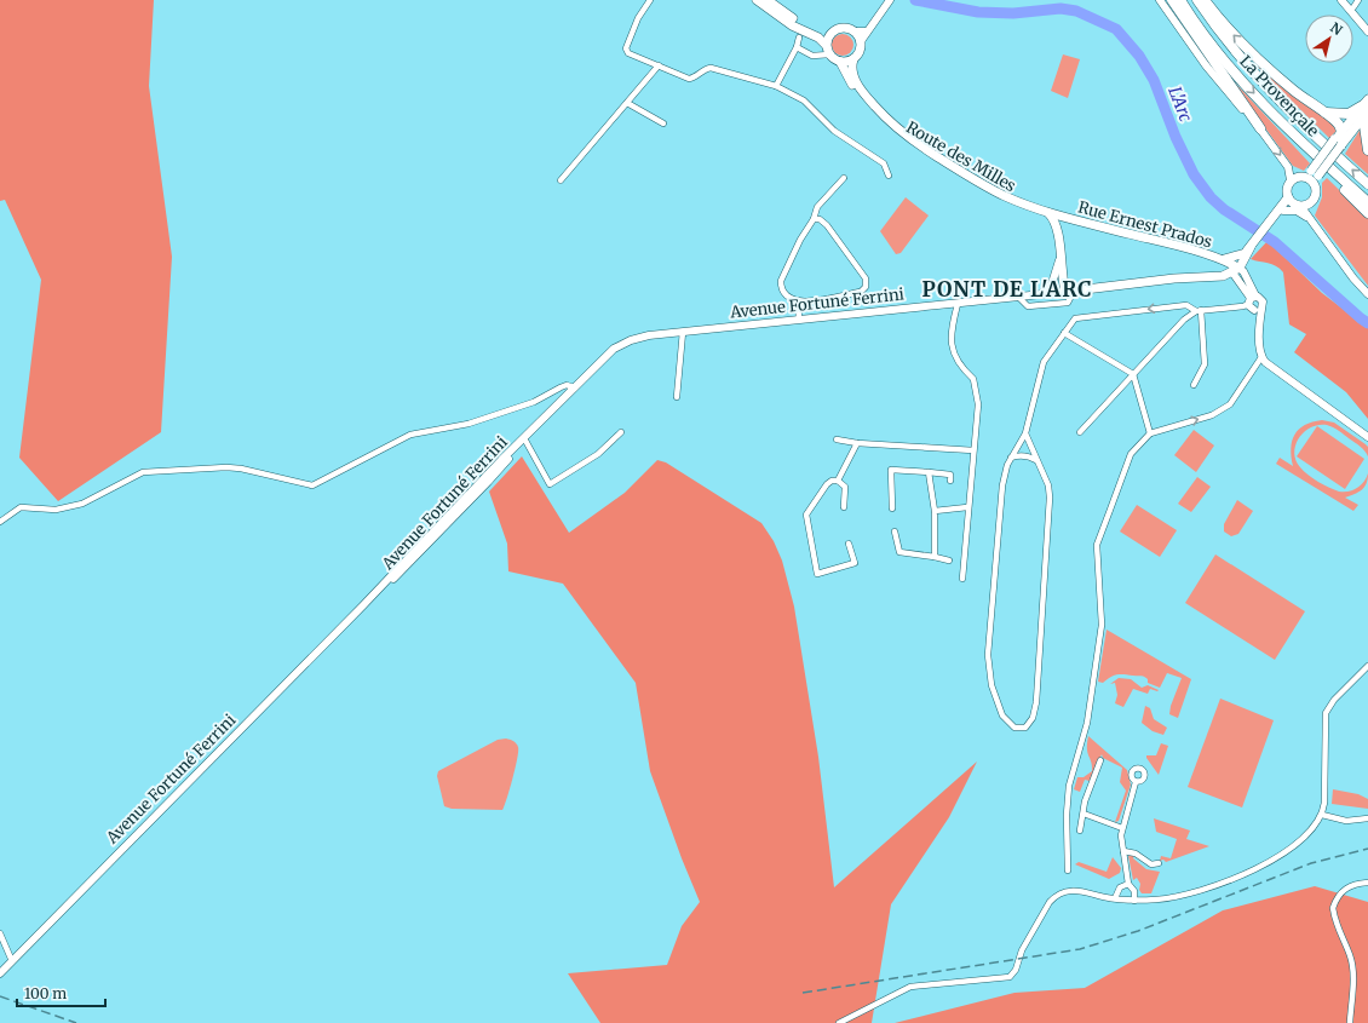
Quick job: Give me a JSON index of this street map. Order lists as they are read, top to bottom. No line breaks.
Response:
{"streets":{"highway":["La Provençale"],"main road":["Route des Milles","Rue Ernest Prados","Avenue Fortuné Ferrini"]},"crossings":[["Route des Milles","Rue Ernest Prados"],["Rue Ernest Prados","Avenue Fortuné Ferrini"]],"districts":["PONT DE L'ARC"],"water":["L'Arc"],"scale_bar":"100 m","north":"top right"}
